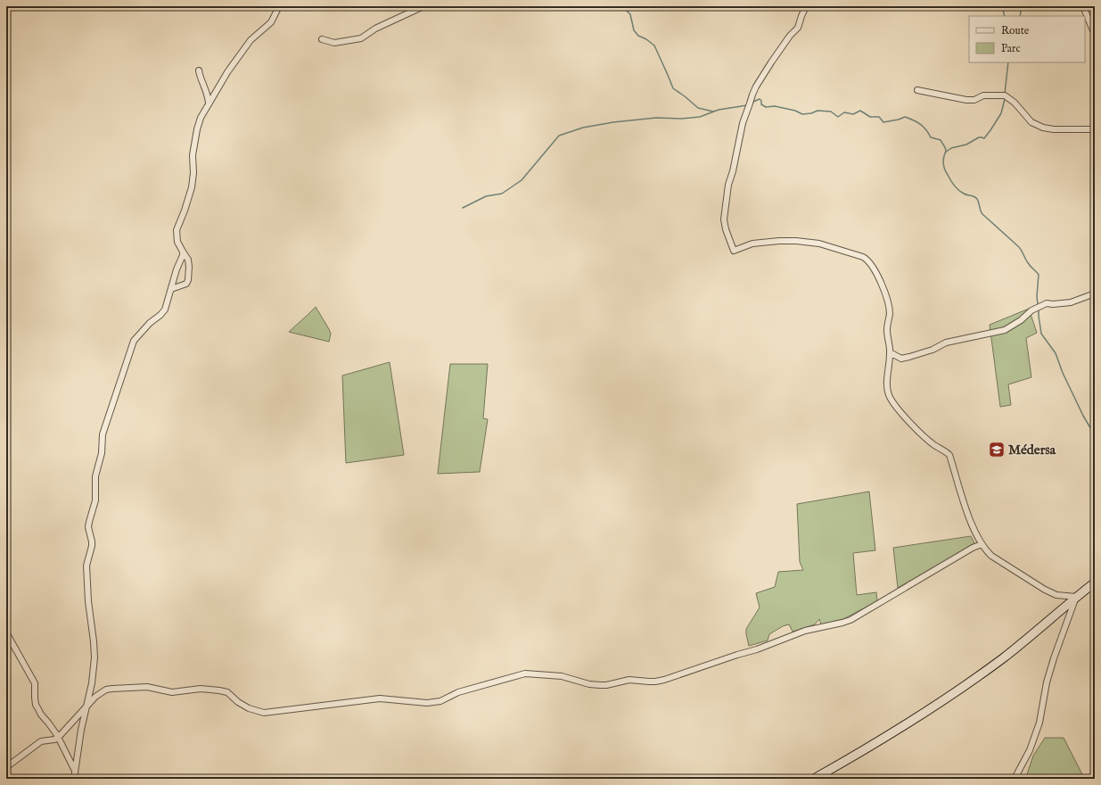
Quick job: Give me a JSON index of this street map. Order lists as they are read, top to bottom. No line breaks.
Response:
{"places":{"school or university":["Médersa"]},"legend":["Route","Parc"]}
